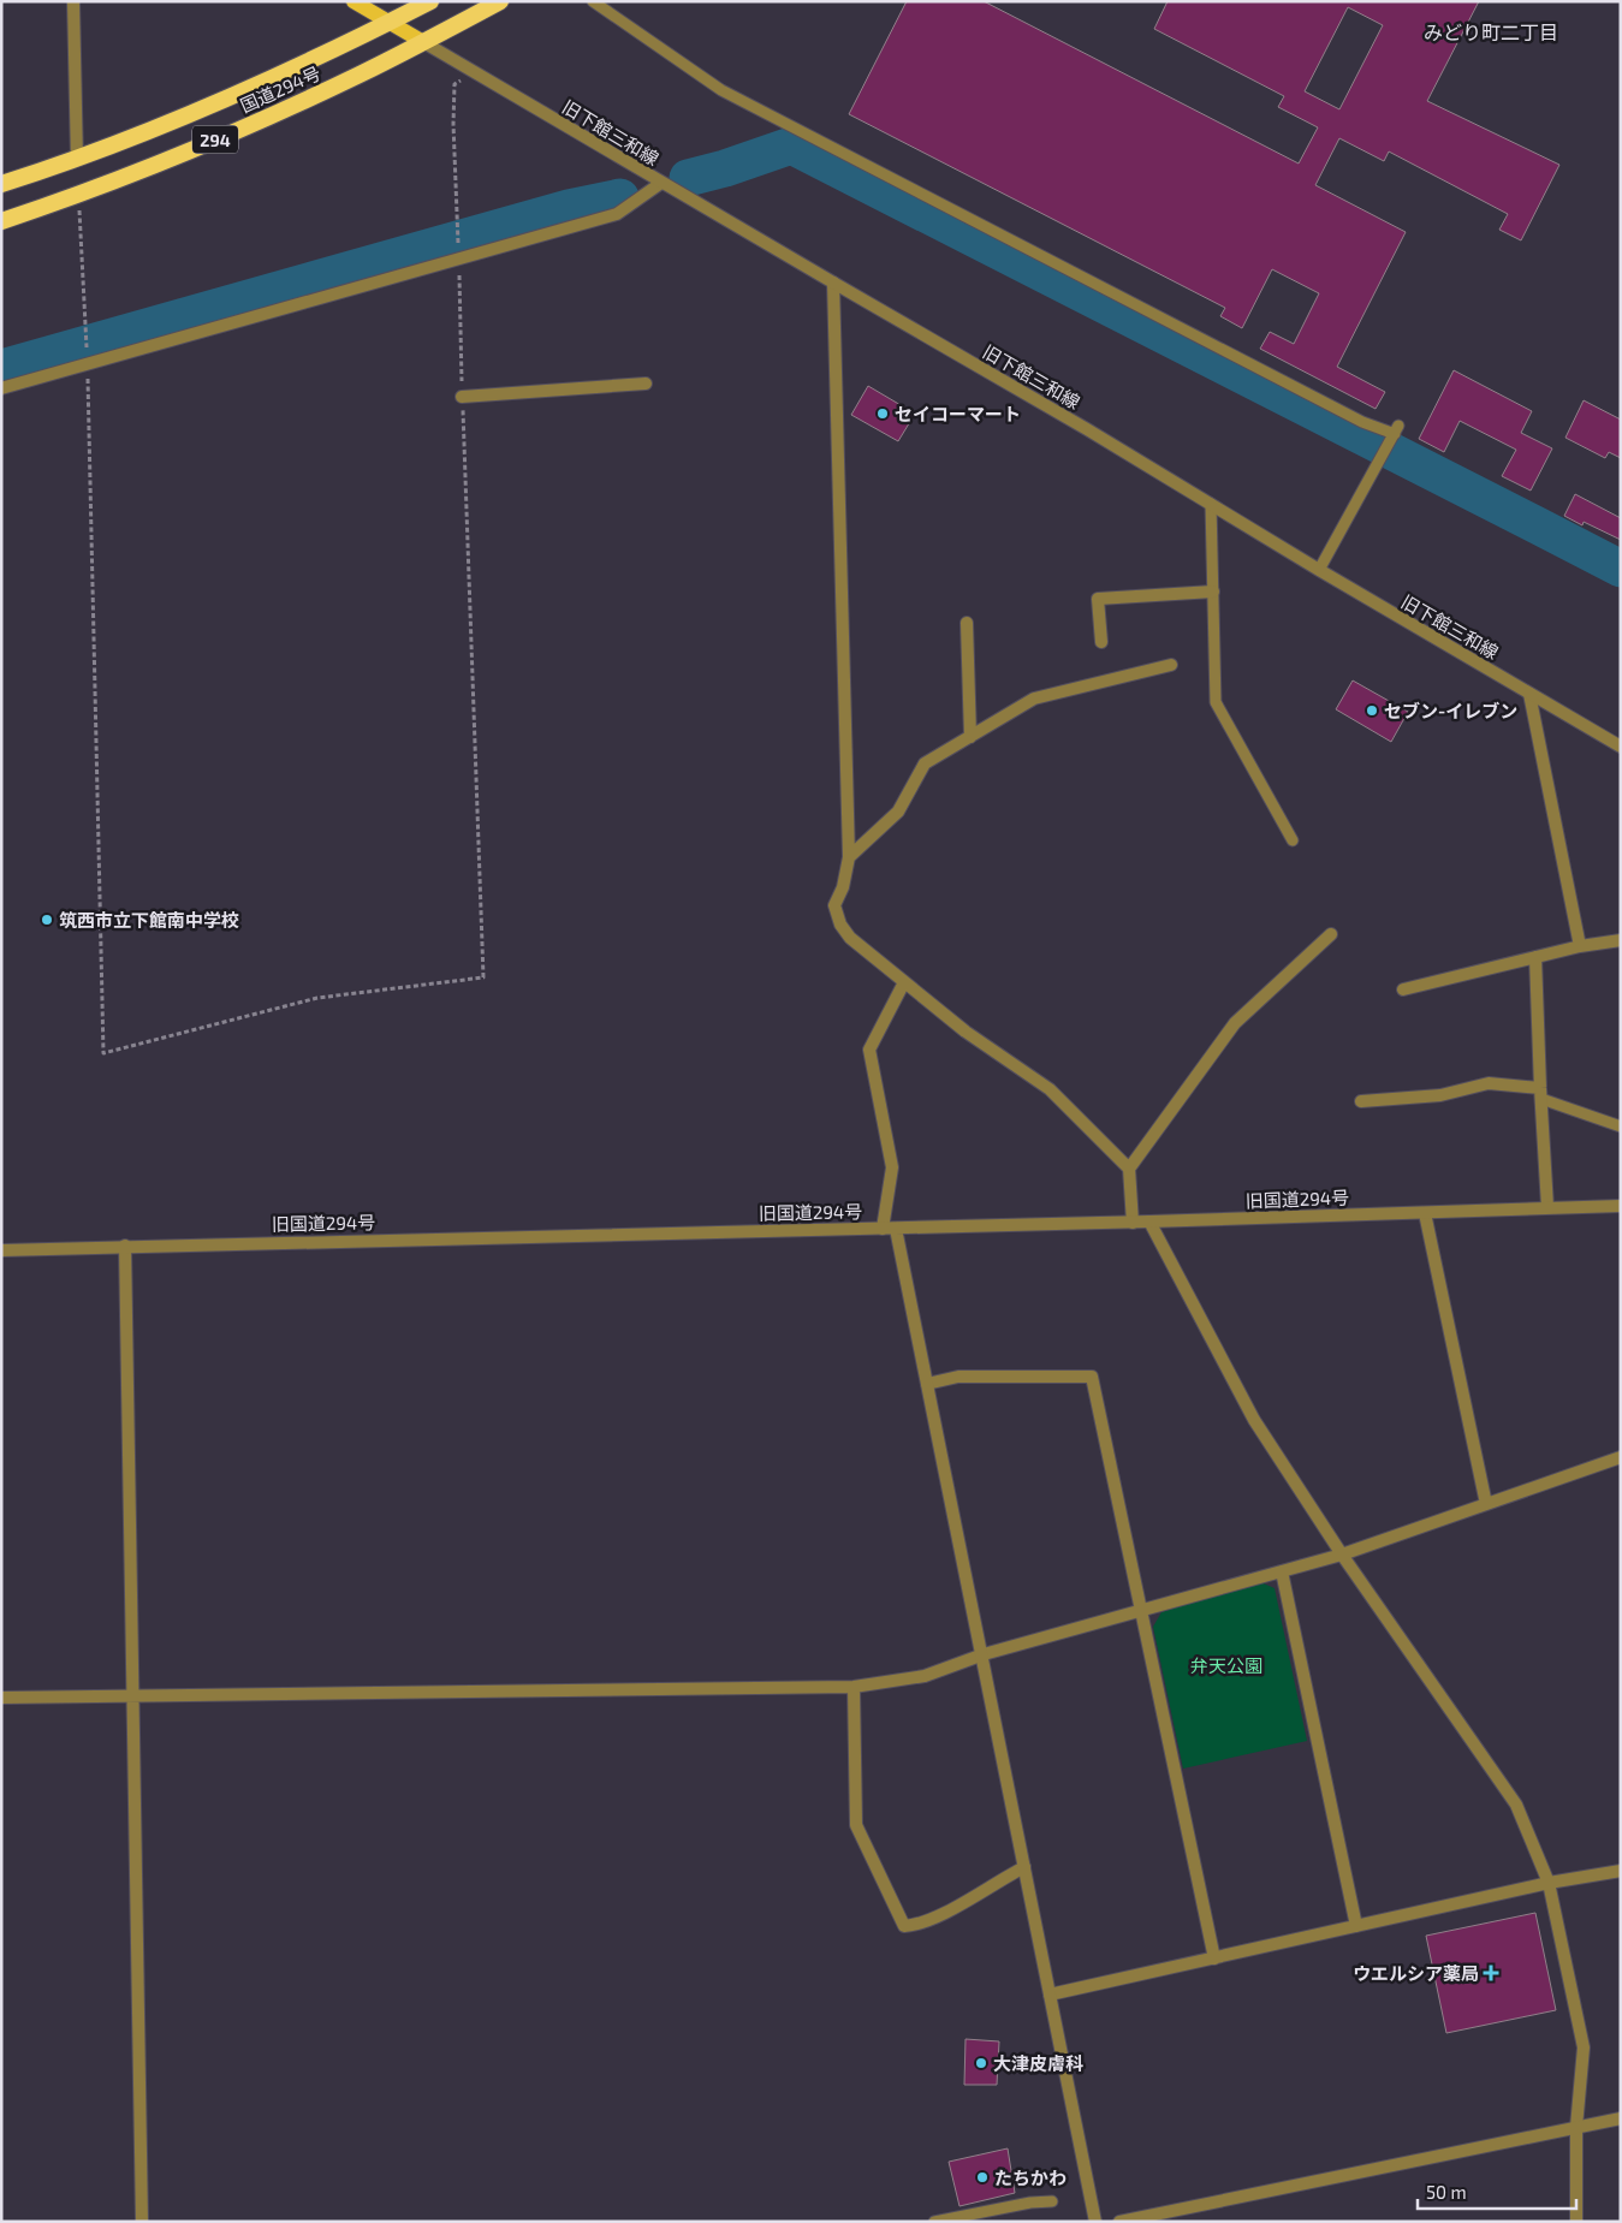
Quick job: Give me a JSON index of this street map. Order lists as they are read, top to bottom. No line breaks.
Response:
{"streets":{"highway":["国道294号","294"],"street":["旧下館三和線","旧国道294号"]},"crossings":[["国道294号","旧下館三和線"]],"districts":["みどり町二丁目"],"parks":["弁天公園"],"places":{"other":["セイコーマート","セブン-イレブン","筑西市立下館南中学校","大津皮膚科","たちかわ"],"health":["ウエルシア薬局"]},"scale_bar":"50 m"}
